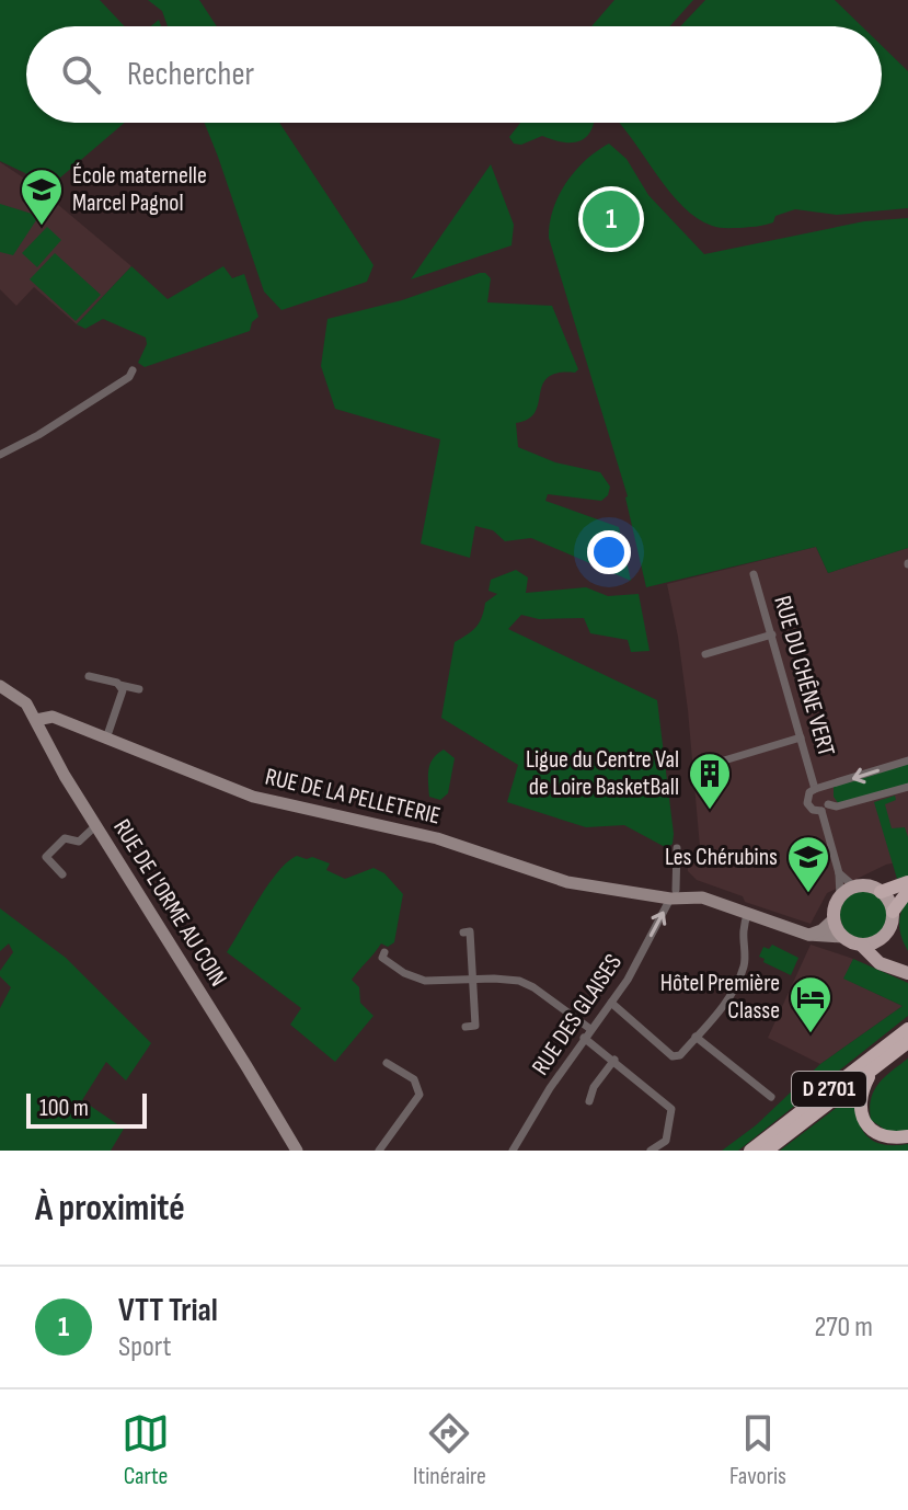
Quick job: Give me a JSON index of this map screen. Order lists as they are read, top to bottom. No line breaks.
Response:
{"streets":{"highway":["D 2701"],"main road":["RUE DE LA PELLETERIE","RUE DE L'ORME AU COIN"],"street":["RUE DU CHÊNE VERT","RUE DES GLAISES"]},"crossings":[["RUE DE LA PELLETERIE","RUE DE L'ORME AU COIN"],["RUE DE LA PELLETERIE","RUE DES GLAISES"]],"one_way":["RUE DES GLAISES"],"places":{"school or university":["École maternelle Marcel Pagnol","Les Chérubins"],"building":["Ligue du Centre Val de Loire BasketBall"],"hotel":["Hôtel Première Classe"]},"scale_bar":"100 m","page":{"search":"Rechercher","pins":"1","scale":"100 m","heading":"À proximité","list":[{"mark":"1","name":"VTT Trial","note":"Sport","value":"270 m"}],"nav":["Carte","Itinéraire","Favoris"]}}
